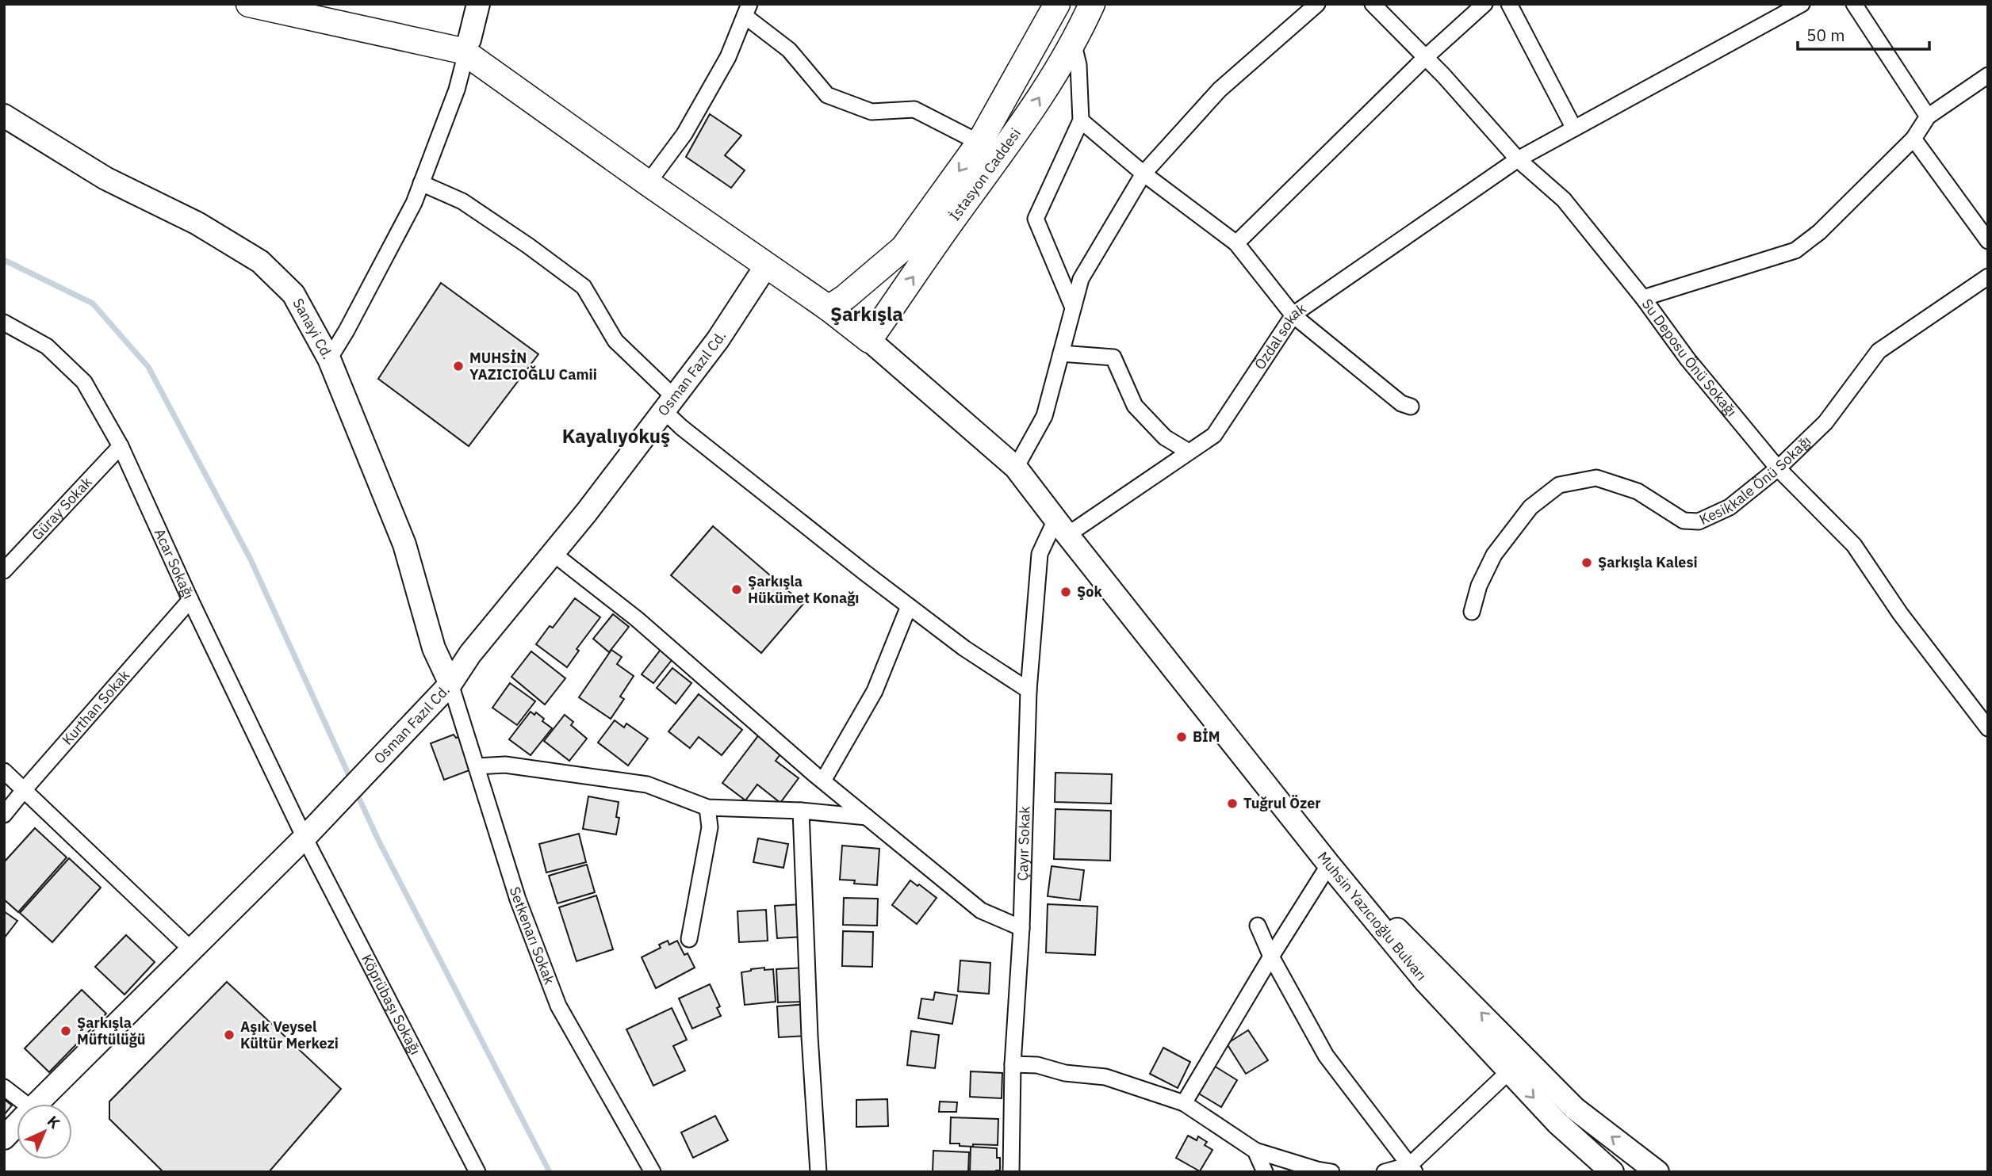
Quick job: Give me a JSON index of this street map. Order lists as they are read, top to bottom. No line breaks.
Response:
{"streets":{"main road":["İstasyon Caddesi"],"street":["Sanayi Cd.","Özdal sokak","Su Deposu Önü Sokağı","Osman Fazıl Cd.","Kesikkale Önü Sokağı","Güray Sokak","Acar Sokağı","Kurthan Sokak","Çayır Sokak","Muhsin Yazıcıoğlu Bulvarı","Setkenarı Sokak","Köprübaşı Sokağı"]},"crossings":[["Sanayi Cd.","Osman Fazıl Cd."],["Sanayi Cd.","Setkenarı Sokak"],["Özdal sokak","Su Deposu Önü Sokağı"],["Özdal sokak","Çayır Sokak"],["Su Deposu Önü Sokağı","Kesikkale Önü Sokağı"],["Osman Fazıl Cd.","Acar Sokağı"],["Osman Fazıl Cd.","Setkenarı Sokak"],["Osman Fazıl Cd.","Köprübaşı Sokağı"],["Güray Sokak","Acar Sokağı"],["Acar Sokağı","Kurthan Sokak"],["Acar Sokağı","Köprübaşı Sokağı"]],"districts":["Şarkışla","Kayalıyokuş"],"places":["MUHSİN YAZICIOĞLU Camii","Şarkışla Kalesi","Şarkışla Hükümet Konağı","Şok","BİM","Tuğrul Özer","Şarkışla Müftülüğü","Aşık Veysel Kültür Merkezi"],"scale_bar":"50 m","north":"top right"}
